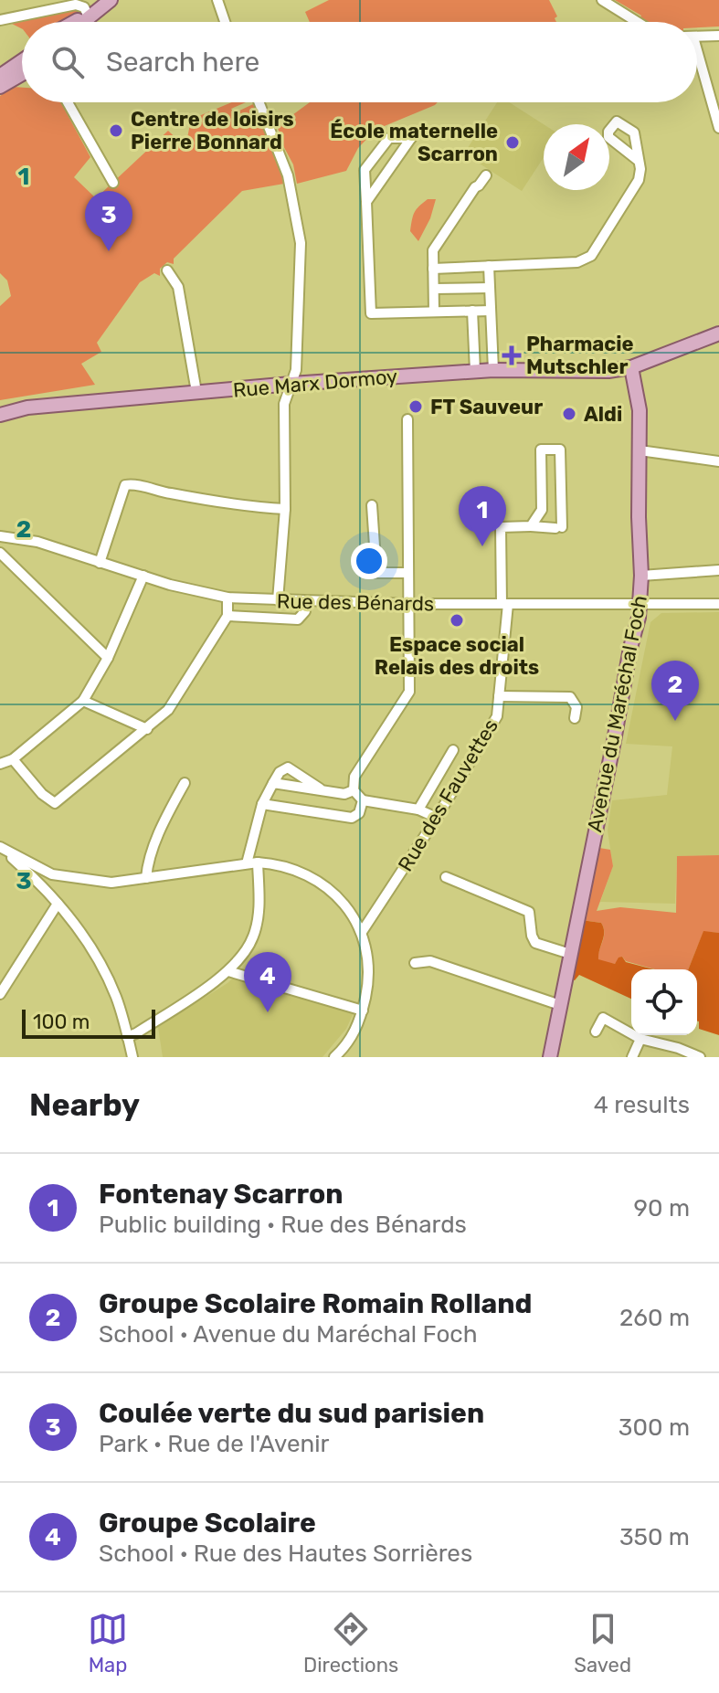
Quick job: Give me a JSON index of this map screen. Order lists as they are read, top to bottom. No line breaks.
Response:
{"streets":{"main road":["Rue Marx Dormoy","Avenue du Maréchal Foch"],"street":["Rue des Bénards","Rue des Fauvettes"]},"crossings":[["Rue Marx Dormoy","Avenue du Maréchal Foch"],["Rue des Bénards","Avenue du Maréchal Foch"],["Rue des Bénards","Rue des Fauvettes"]],"places":{"other":["Centre de loisirs Pierre Bonnard","École maternelle Scarron","FT Sauveur","Aldi","Espace social Relais des droits"],"health":["Pharmacie Mutschler"]},"scale_bar":"100 m","north":"top right","page":{"search":"Search here","pins":["3","1","2","4"],"scale":"100 m","heading":["Nearby","4 results"],"list":[{"mark":"1","name":"Fontenay Scarron","note":"Public building · Rue des Bénards","value":"90 m"},{"mark":"2","name":"Groupe Scolaire Romain Rolland","note":"School · Avenue du Maréchal Foch","value":"260 m"},{"mark":"3","name":"Coulée verte du sud parisien","note":"Park · Rue de l'Avenir","value":"300 m"},{"mark":"4","name":"Groupe Scolaire","note":"School · Rue des Hautes Sorrières","value":"350 m"}],"nav":["Map","Directions","Saved"]},"grid":{"rows":["1","2","3"]}}
